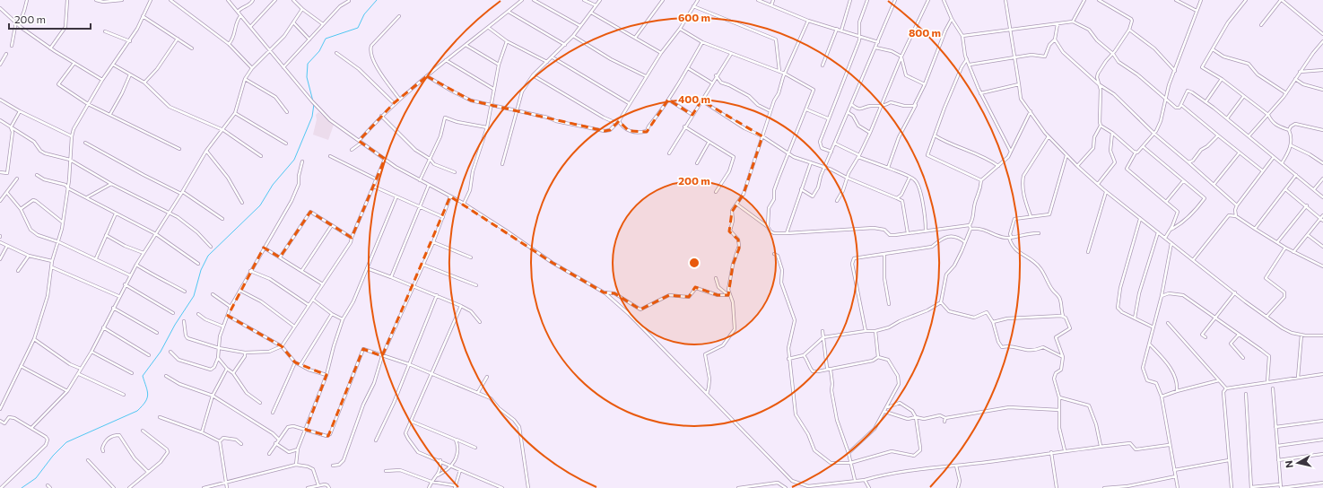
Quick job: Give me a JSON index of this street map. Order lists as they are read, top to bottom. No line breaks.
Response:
{"scale_bar":"200 m","north":"left","rings":["600 m","800 m","400 m","200 m"]}
